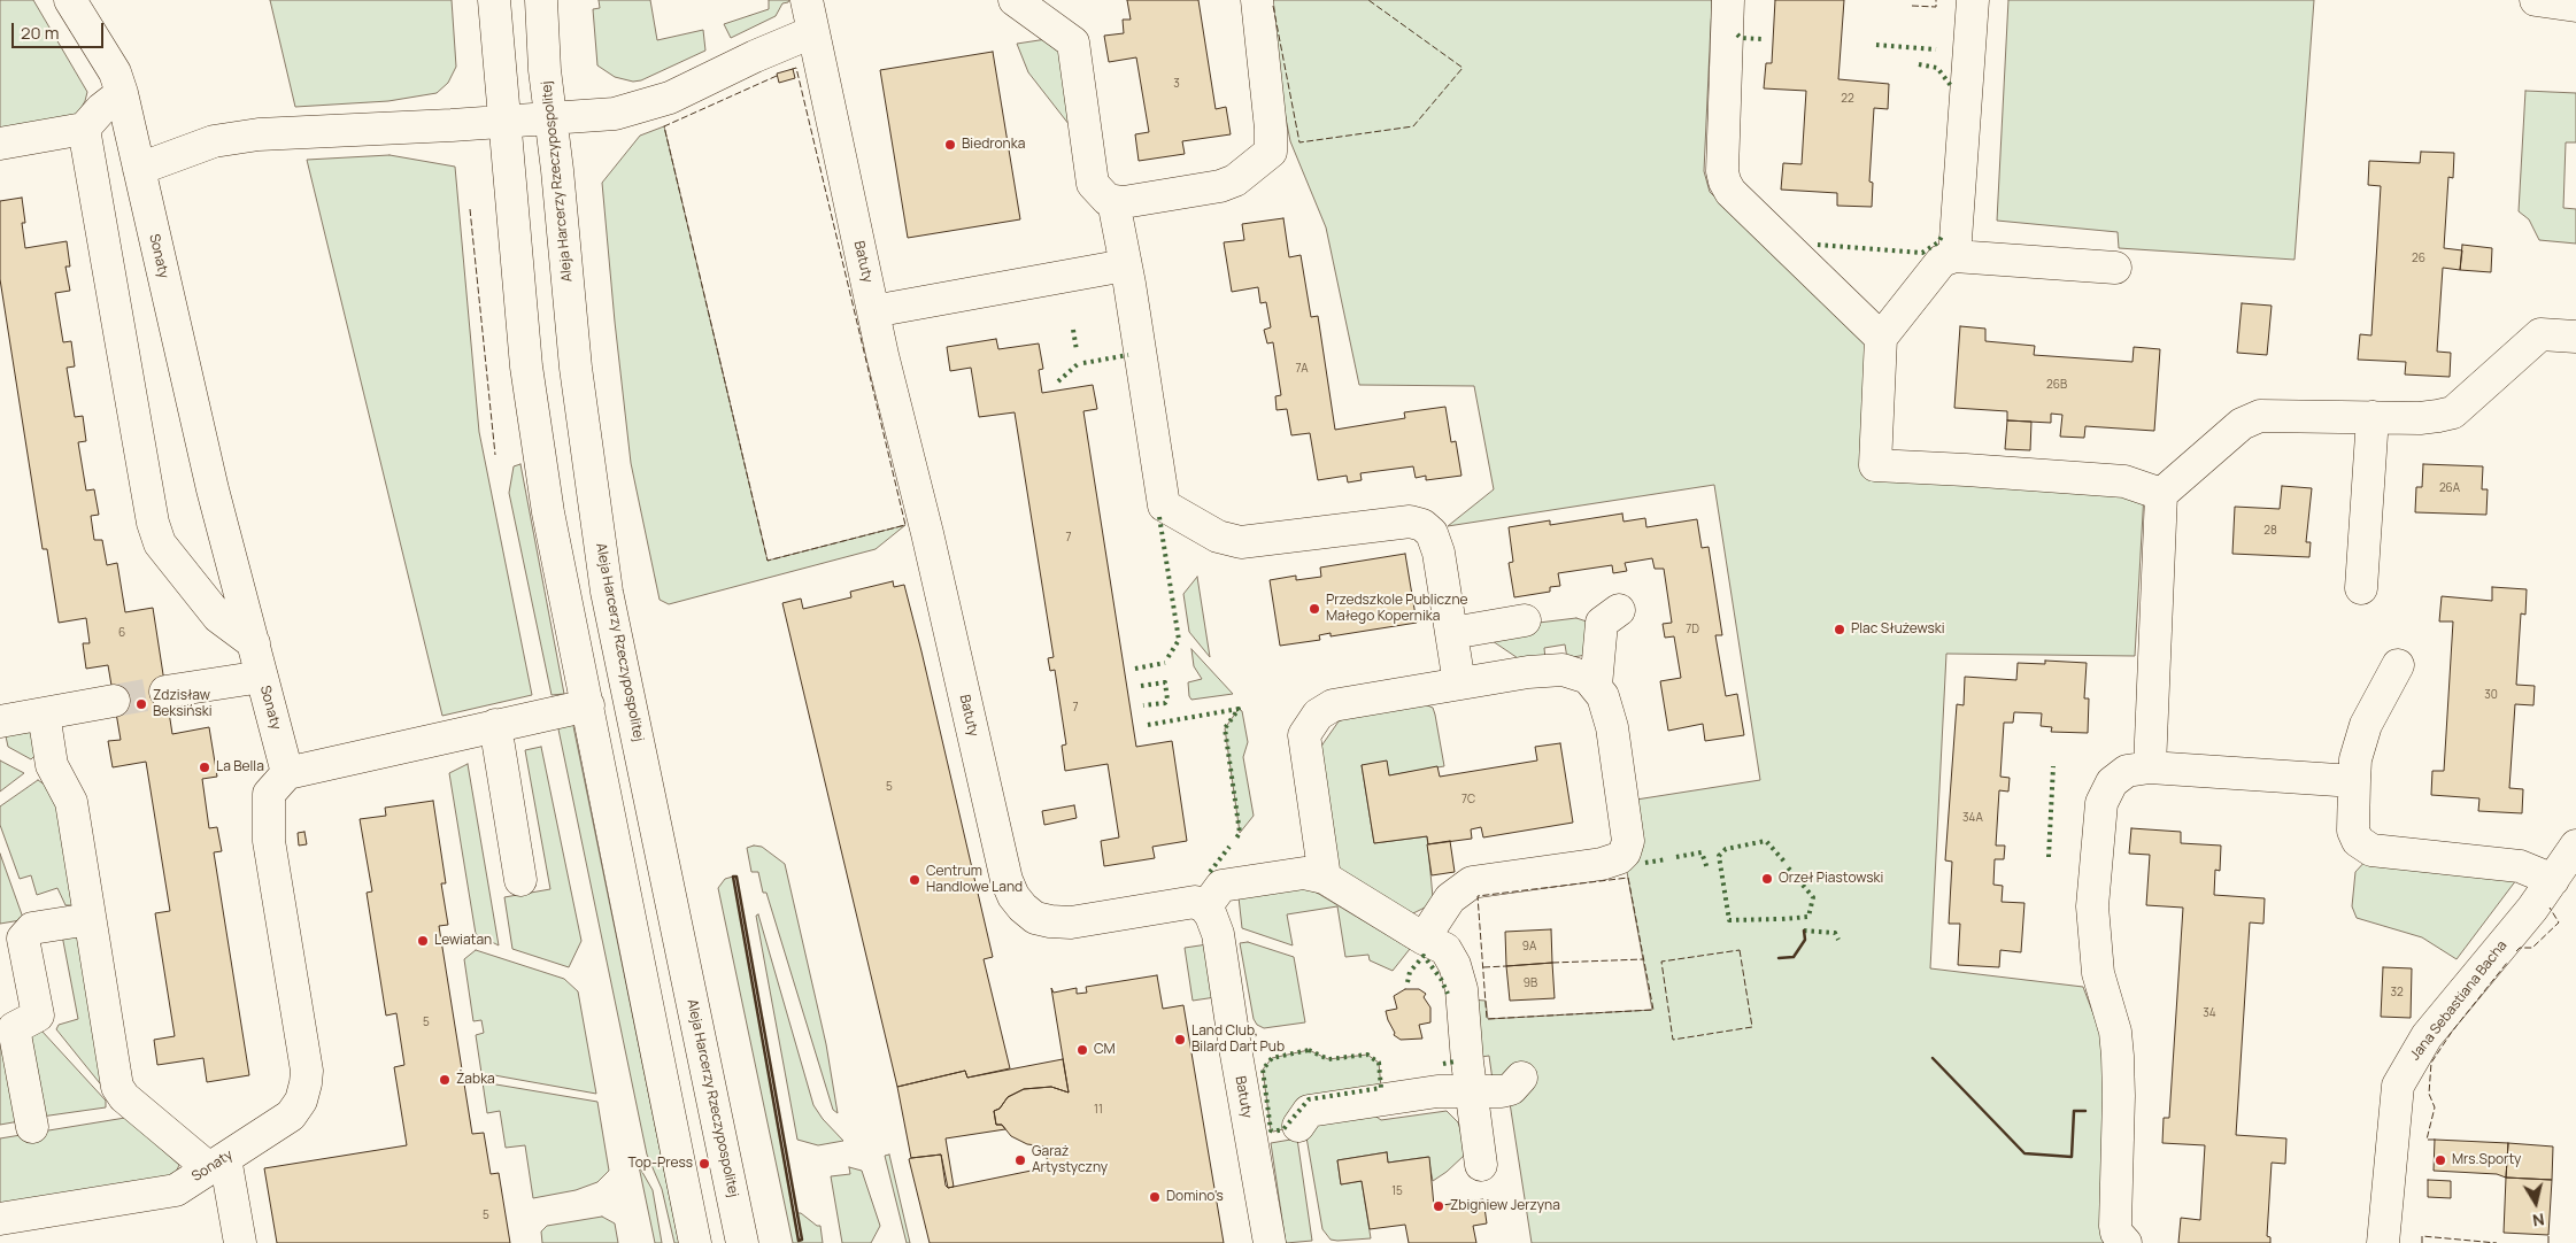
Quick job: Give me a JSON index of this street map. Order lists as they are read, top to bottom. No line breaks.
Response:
{"streets":{"street":["Aleja Harcerzy Rzeczypospolitej","Sonaty","Batuty","Jana Sebastiana Bacha"]},"places":["Biedronka","Przedszkole Publiczne Małego Kopernika","Plac Służewski","Zdzisław Beksiński","La Bella","Orzeł Piastowski","Centrum Handlowe Land","Lewiatan","Land Club, Bilard Dart Pub","CM","Żabka","Garaż Artystyczny","Mrs.Sporty","Top-Press","Domino's","Zbigniew Jerzyna"],"house_numbers":["3","22","26","7A","26B","26A","28","7","7D","6","30","7","5","7C","34A","9A","9B","32","34","5","11","15","5"],"scale_bar":"20 m","north":"bottom"}
